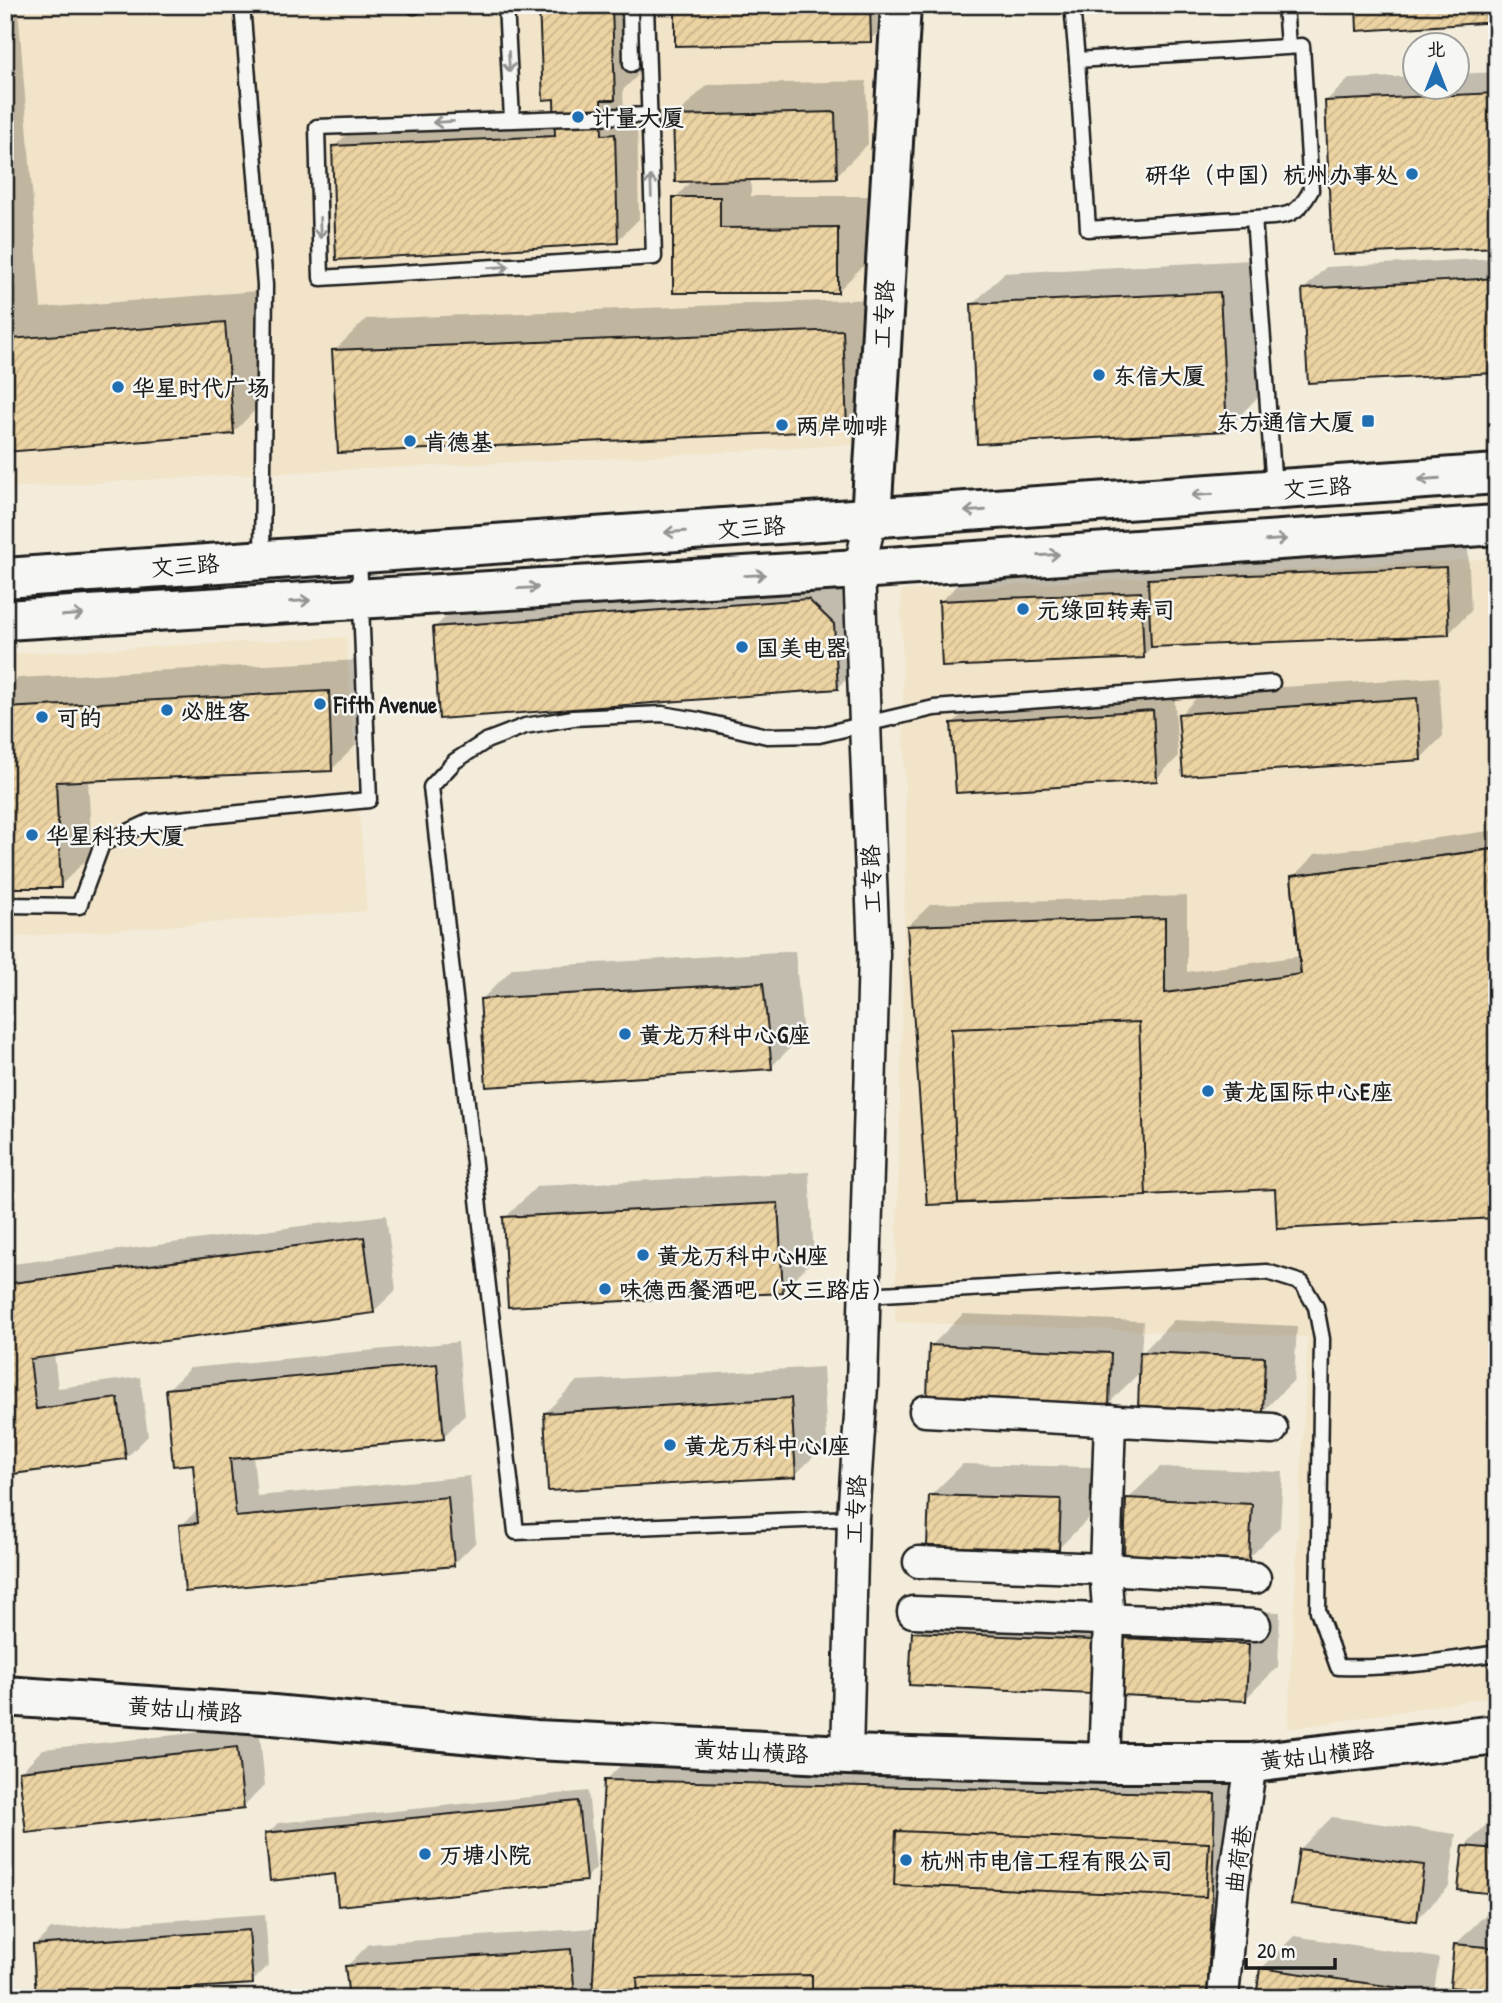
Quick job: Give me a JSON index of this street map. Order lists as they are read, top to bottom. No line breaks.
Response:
{"streets":{"main road":["工专路","文三路","黄姑山横路"],"street":["曲荷巷"]},"crossings":[["工专路","文三路"],["工专路","黄姑山横路"],["黄姑山横路","曲荷巷"]],"places":{"other":["计量大厦","研华（中国）杭州办事处","东信大厦","华星时代广场","两岸咖啡","肯德基","元绿回转寿司","国美电器","Fifth Avenue","必胜客","可的","华星科技大厦","黄龙万科中心G座","黄龙国际中心E座","黄龙万科中心H座","味德西餐酒吧（文三路店）","黄龙万科中心I座","万塘小院","杭州市电信工程有限公司"],"transit":["东方通信大厦"]},"scale_bar":"20 m","north":"top"}
